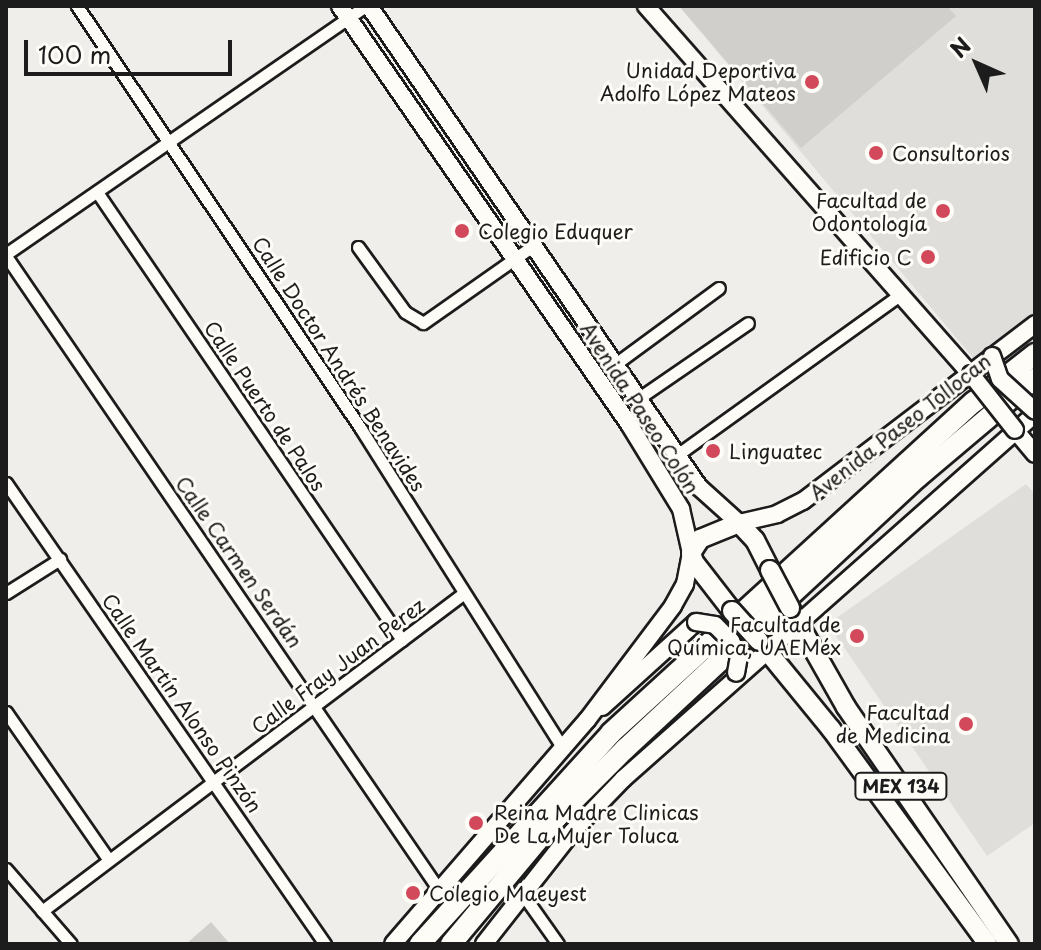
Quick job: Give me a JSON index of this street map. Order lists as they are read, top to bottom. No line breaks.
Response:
{"streets":{"highway":["Avenida Paseo Tollocan"],"main road":["Avenida Paseo Colón","MEX 134"],"street":["Calle Doctor Andrés Benavides","Calle Puerto de Palos","Calle Carmen Serdán","Calle Fray Juan Perez","Calle Martín Alonso Pinzón"]},"crossings":[["Calle Doctor Andrés Benavides","Calle Fray Juan Perez"],["Calle Puerto de Palos","Calle Fray Juan Perez"],["Avenida Paseo Colón","Avenida Paseo Tollocan"],["Calle Carmen Serdán","Calle Fray Juan Perez"],["Calle Fray Juan Perez","Calle Martín Alonso Pinzón"]],"places":["Unidad Deportiva Adolfo López Mateos","Consultorios","Facultad de Odontología","Colegio Eduquer","Edificio C","Linguatec","Facultad de Química, UAEMéx","Facultad de Medicina","Reina Madre Clinicas De La Mujer Toluca","Colegio Maeyest"],"scale_bar":"100 m","north":"top left"}
